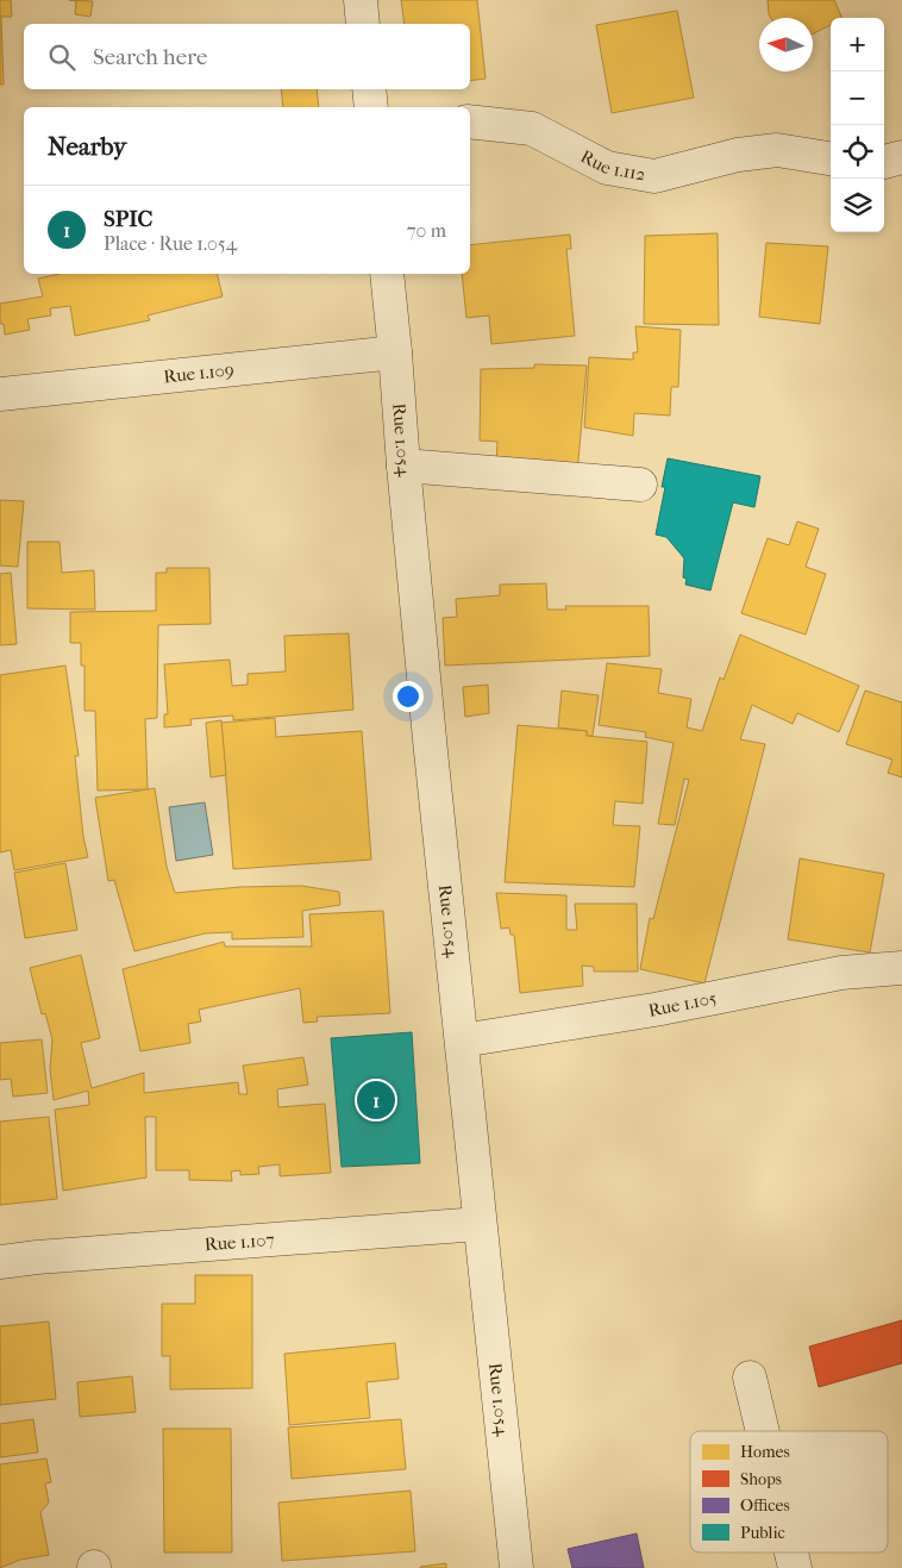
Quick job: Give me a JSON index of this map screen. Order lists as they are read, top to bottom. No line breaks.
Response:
{"streets":{"street":["Rue 1.112","Rue 1.109","Rue 1.054","Rue 1.105","Rue 1.107"]},"crossings":[["Rue 1.109","Rue 1.054"],["Rue 1.054","Rue 1.105"],["Rue 1.054","Rue 1.107"]],"legend":["Homes","Shops","Offices","Public"],"north":"left","page":{"map_buttons":["+","−"],"search":"Search here","heading":"Nearby","list":[{"mark":"1","name":"SPIC","note":"Place · Rue 1.054","value":"70 m"}],"pins":"1"}}
